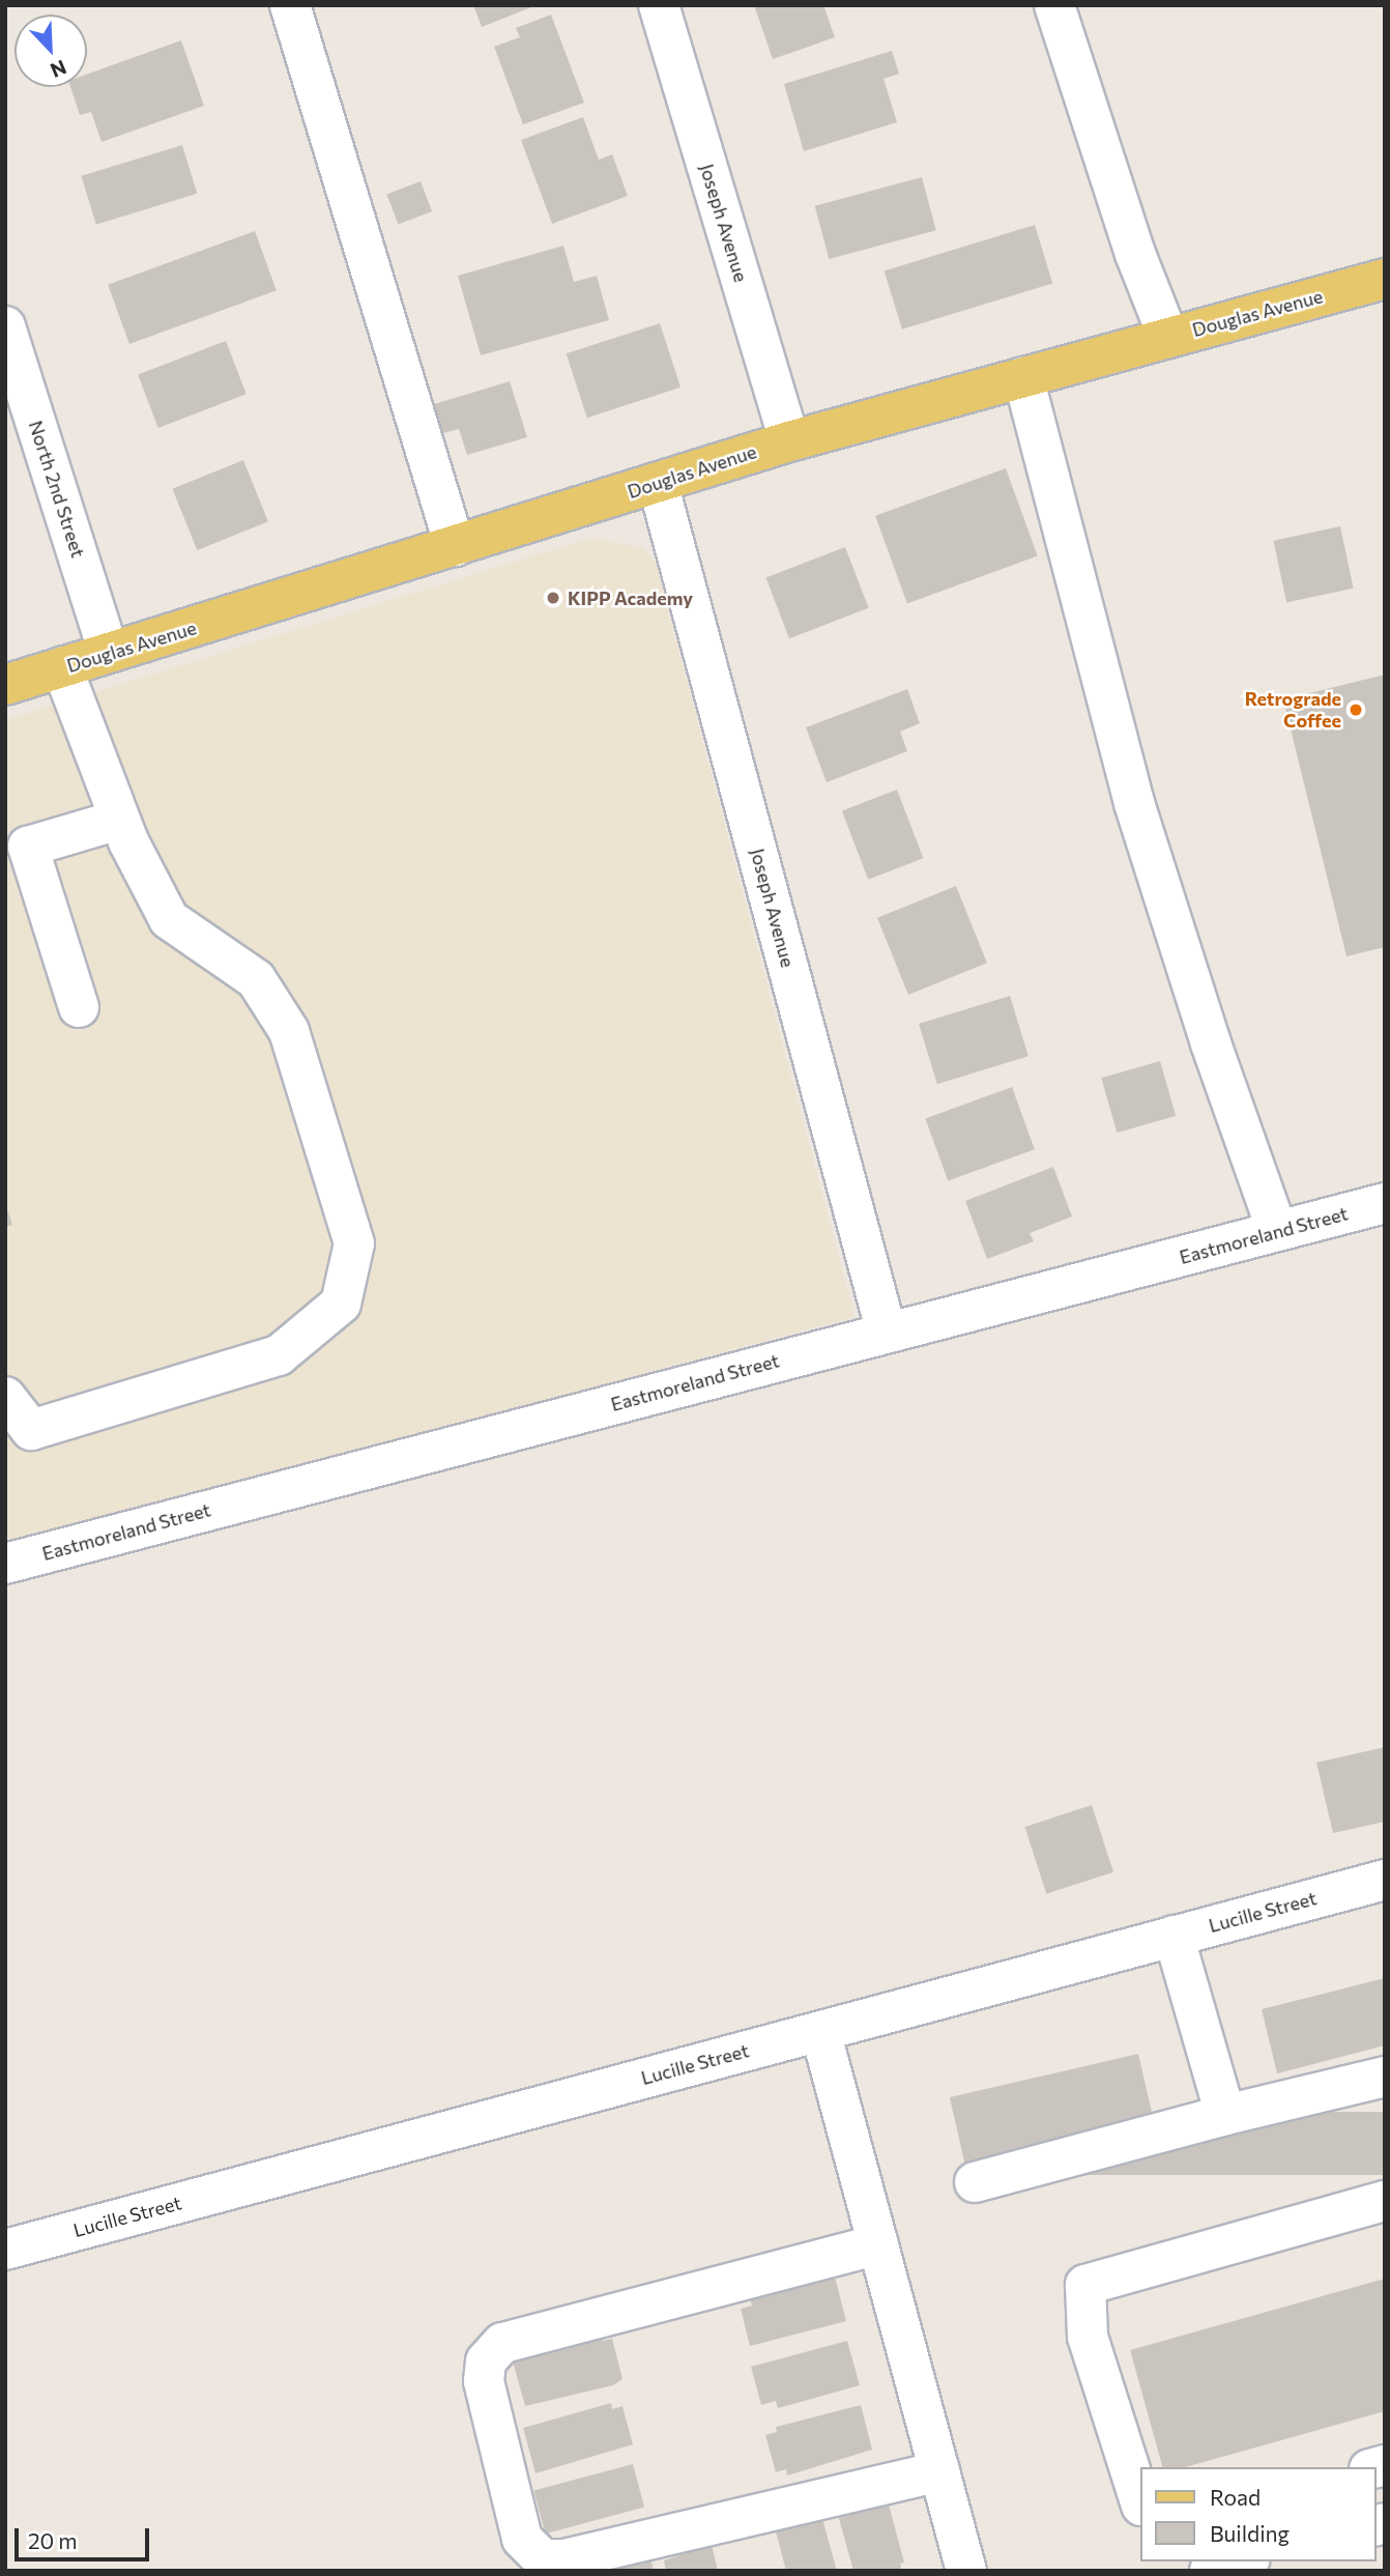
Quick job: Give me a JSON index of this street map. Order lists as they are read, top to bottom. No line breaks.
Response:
{"streets":{"main road":["Douglas Avenue"],"street":["Joseph Avenue","North 2nd Street","Eastmoreland Street","Lucille Street"]},"crossings":[["Joseph Avenue","Douglas Avenue"],["Joseph Avenue","Eastmoreland Street"],["Douglas Avenue","North 2nd Street"]],"places":["KIPP Academy","Retrograde Coffee"],"legend":["Road","Building"],"scale_bar":"20 m","north":"bottom right"}
